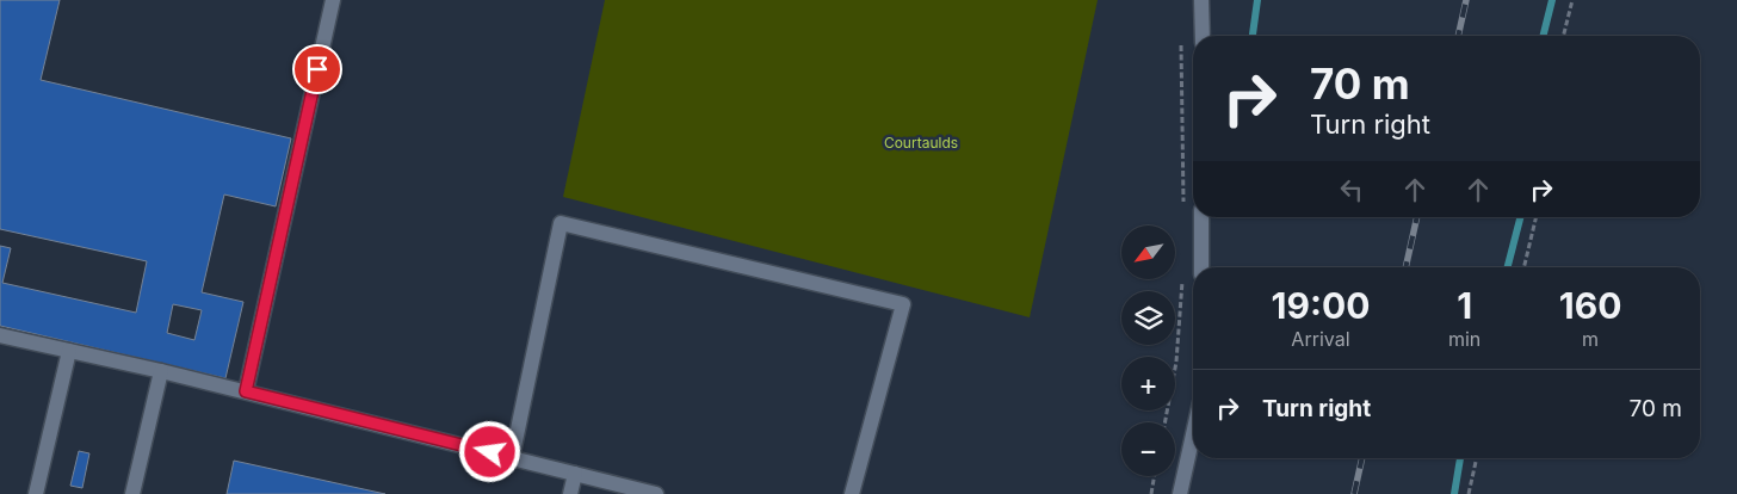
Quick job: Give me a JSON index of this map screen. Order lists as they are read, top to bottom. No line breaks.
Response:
{"parks":["Courtaulds"],"north":"bottom left","page":{"turn":["70 m","Turn right"],"map_buttons":["+","−"],"eta":["19:00","Arrival","1","min","160","m"],"list":[{"name":"Turn right","value":"70 m"}]}}
